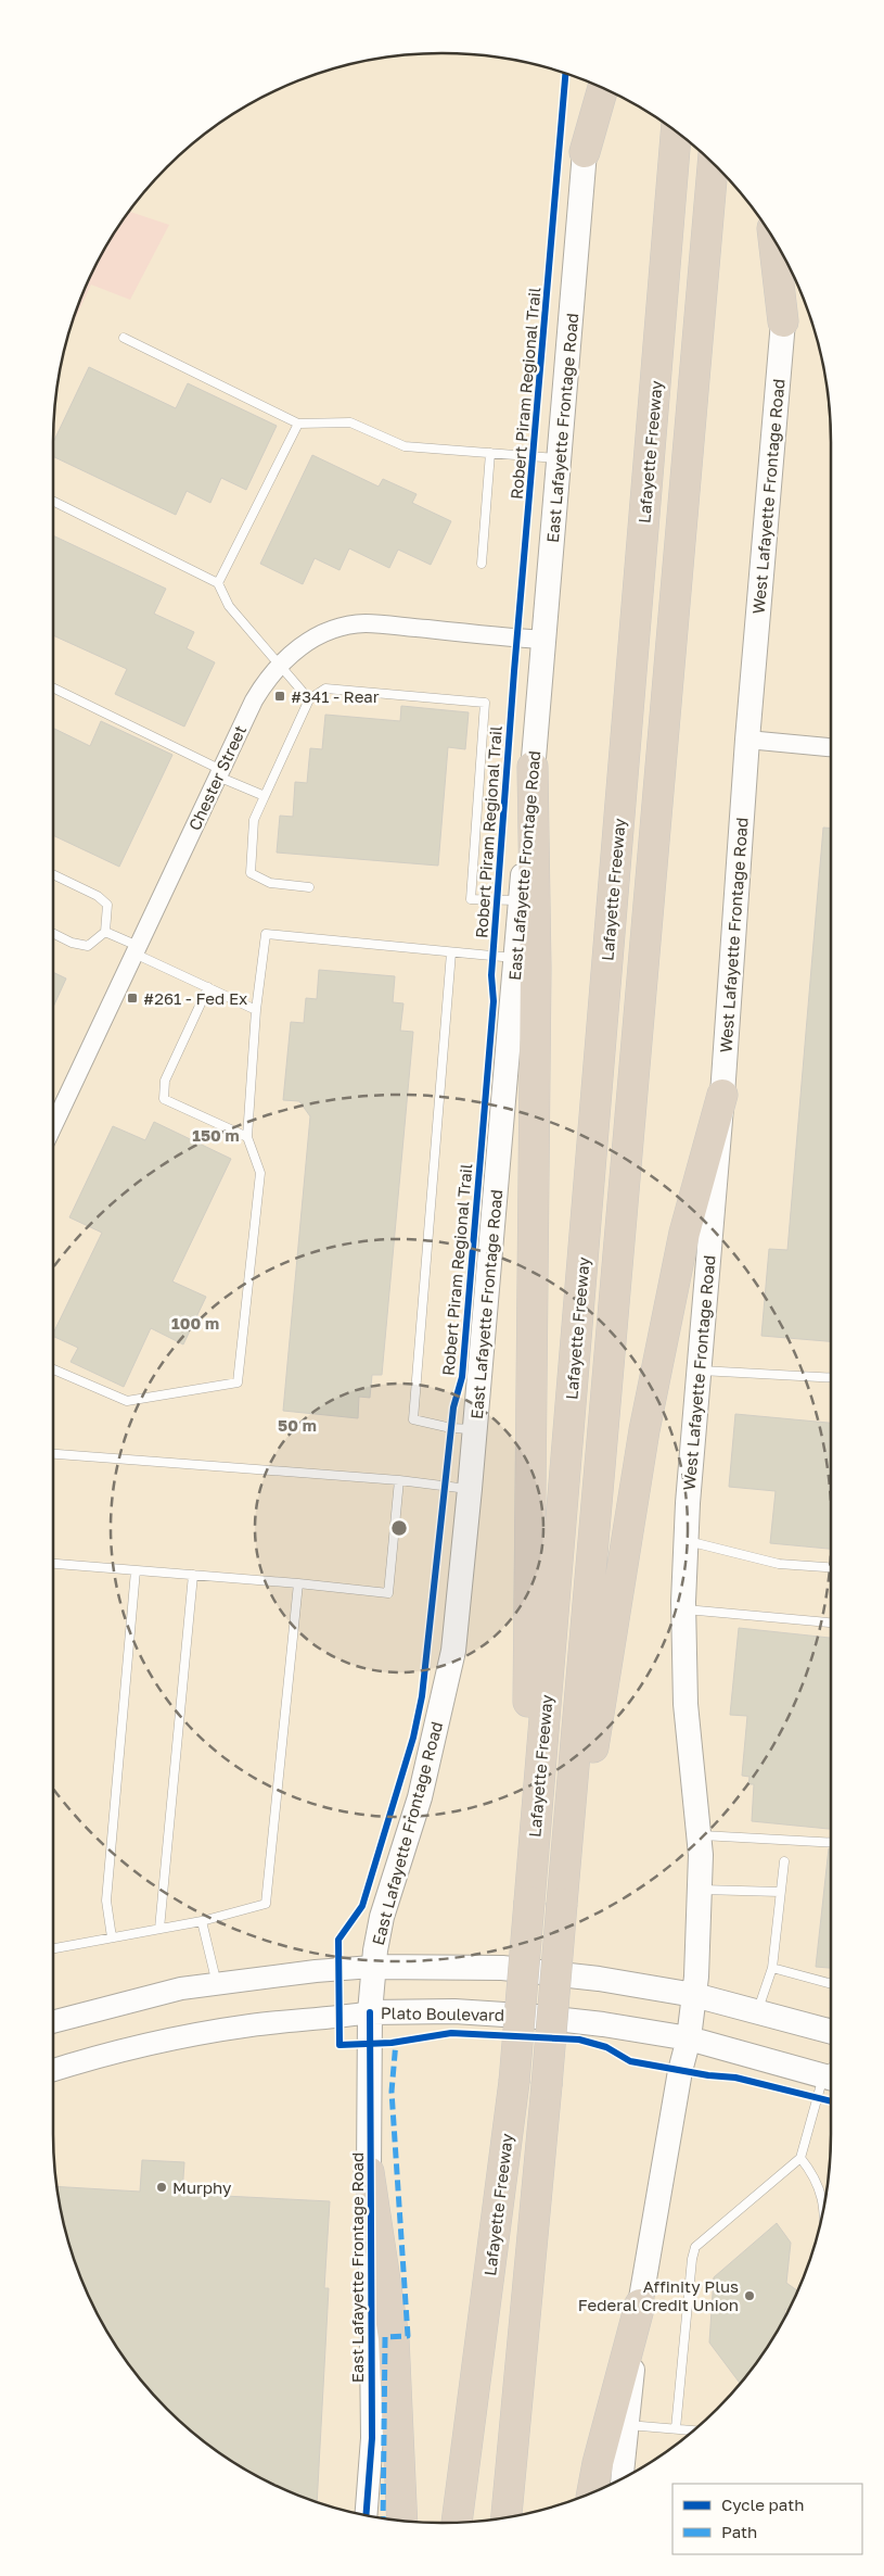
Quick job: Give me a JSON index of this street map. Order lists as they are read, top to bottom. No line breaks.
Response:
{"streets":{"highway":["Lafayette Freeway"],"main road":["East Lafayette Frontage Road","West Lafayette Frontage Road","Plato Boulevard"],"street":["Chester Street"],"cycle path":["Robert Piram Regional Trail"]},"crossings":[["East Lafayette Frontage Road","Chester Street"],["East Lafayette Frontage Road","Plato Boulevard"],["West Lafayette Frontage Road","Plato Boulevard"]],"places":{"transit":["#341 - Rear","#261 - Fed Ex"],"other":["Murphy","Affinity Plus Federal Credit Union"]},"legend":["Cycle path","Path"],"rings":["150 m","100 m","50 m"]}
